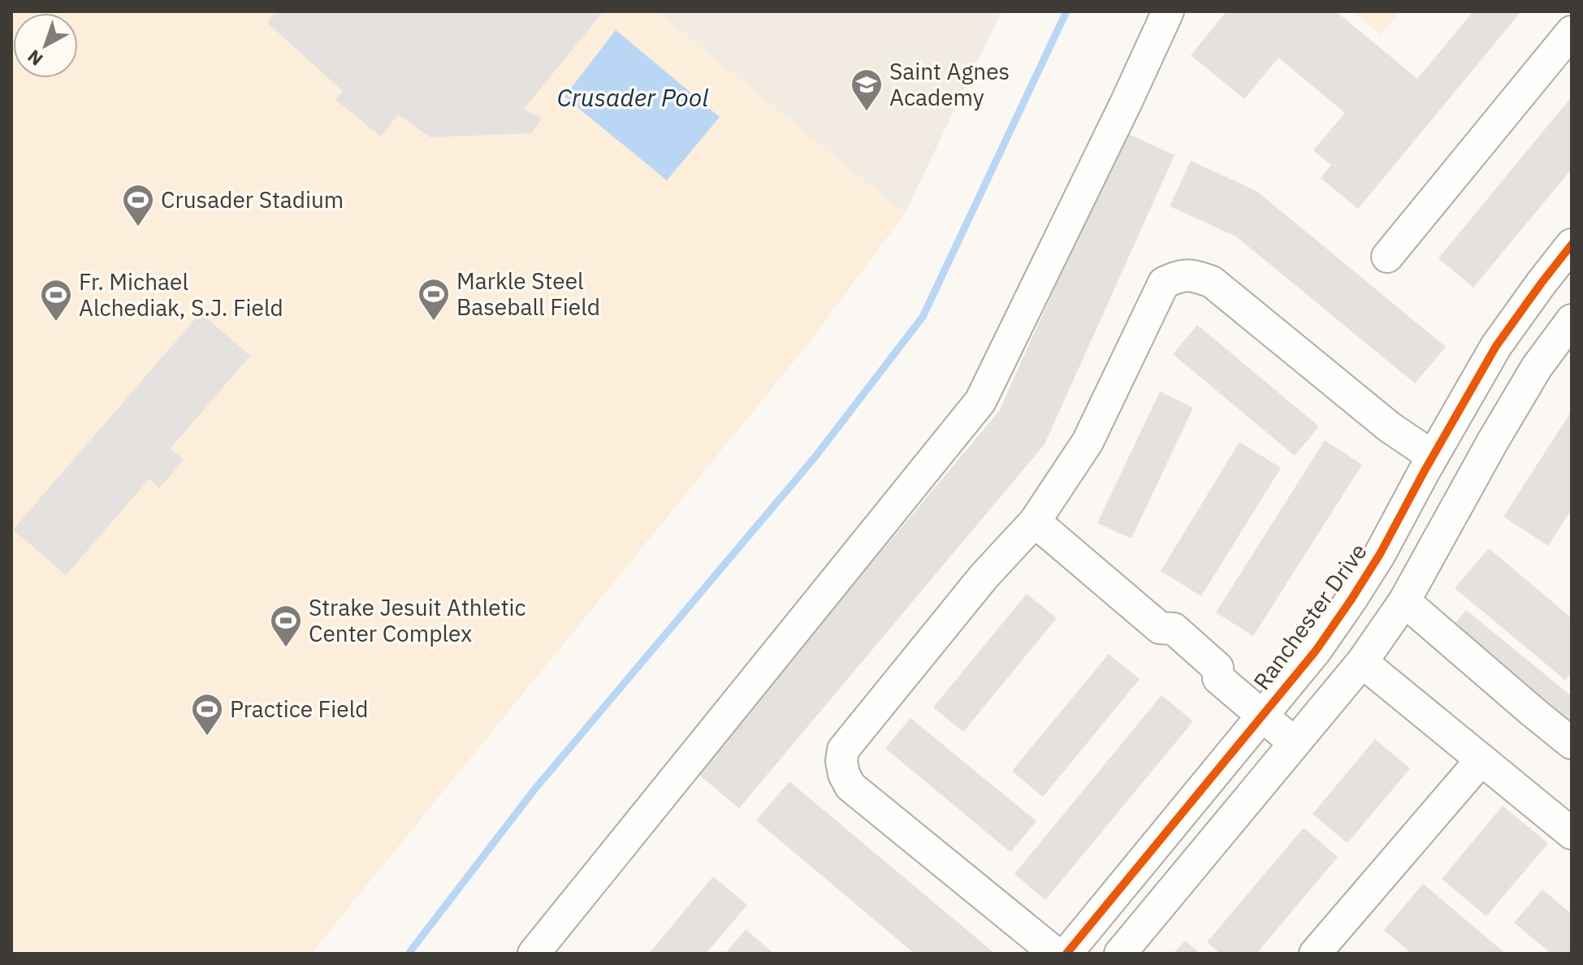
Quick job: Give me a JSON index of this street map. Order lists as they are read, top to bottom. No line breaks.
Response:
{"streets":{"street":["Ranchester Drive"]},"water":["Crusader Pool"],"places":{"school or university":["Saint Agnes Academy"],"sports":["Crusader Stadium","Markle Steel Baseball Field","Fr. Michael Alchediak, S.J. Field","Strake Jesuit Athletic Center Complex","Practice Field"]},"north":"bottom left"}
